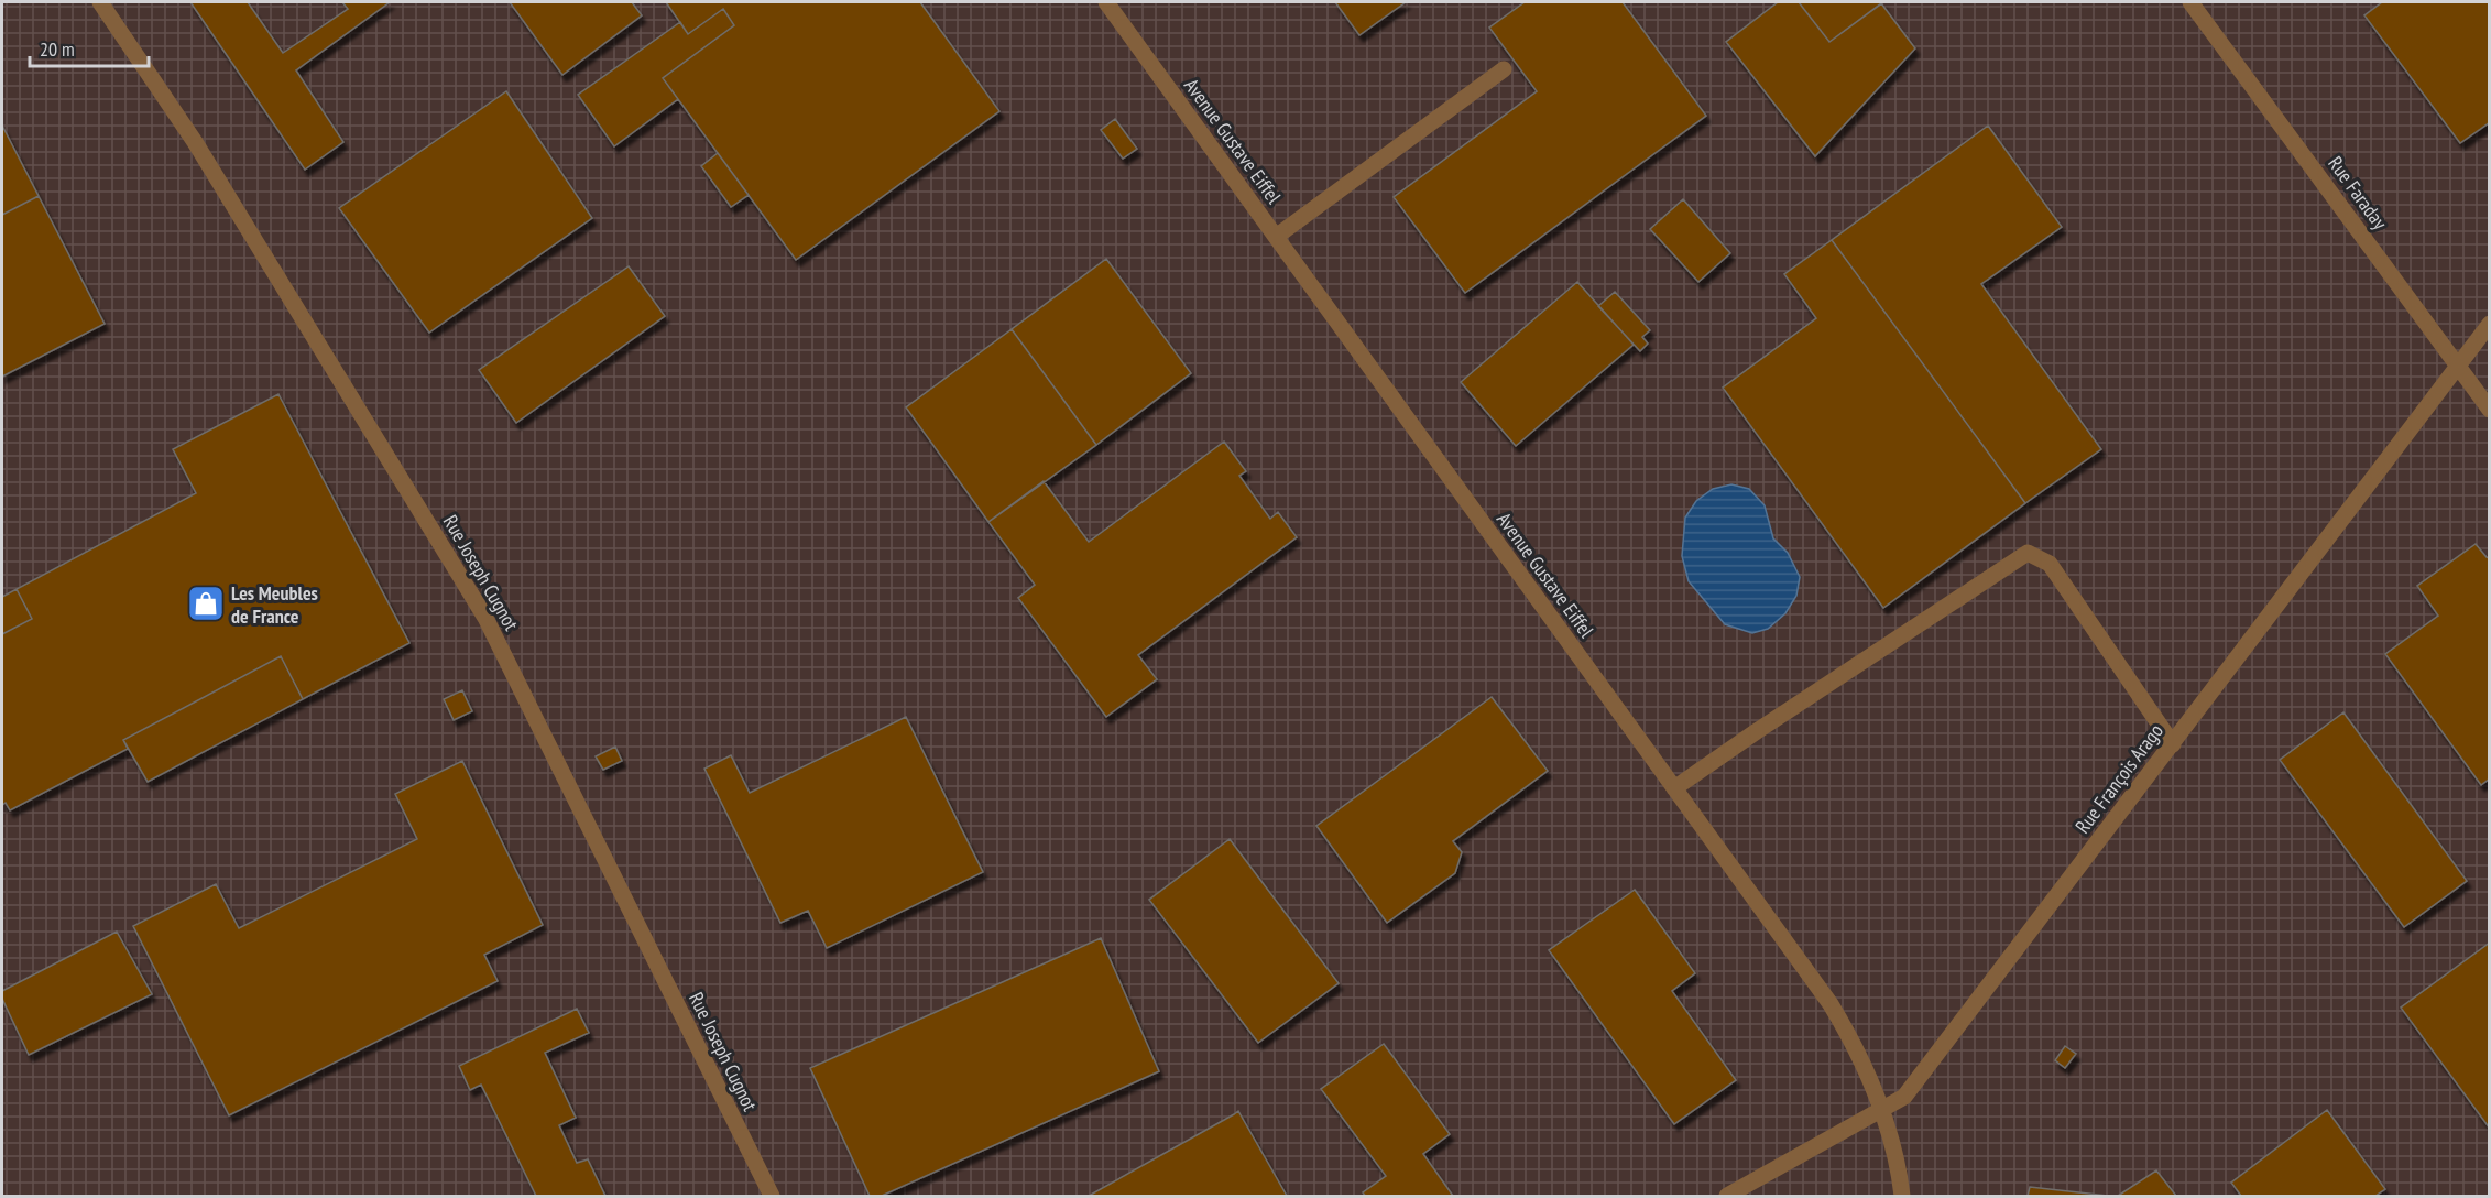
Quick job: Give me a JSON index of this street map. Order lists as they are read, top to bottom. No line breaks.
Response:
{"streets":{"street":["Avenue Gustave Eiffel","Rue Faraday","Rue Joseph Cugnot","Rue François Arago"]},"crossings":[["Avenue Gustave Eiffel","Rue François Arago"],["Rue Faraday","Rue François Arago"]],"places":{"shop":["Les Meubles de France"]},"scale_bar":"20 m"}
